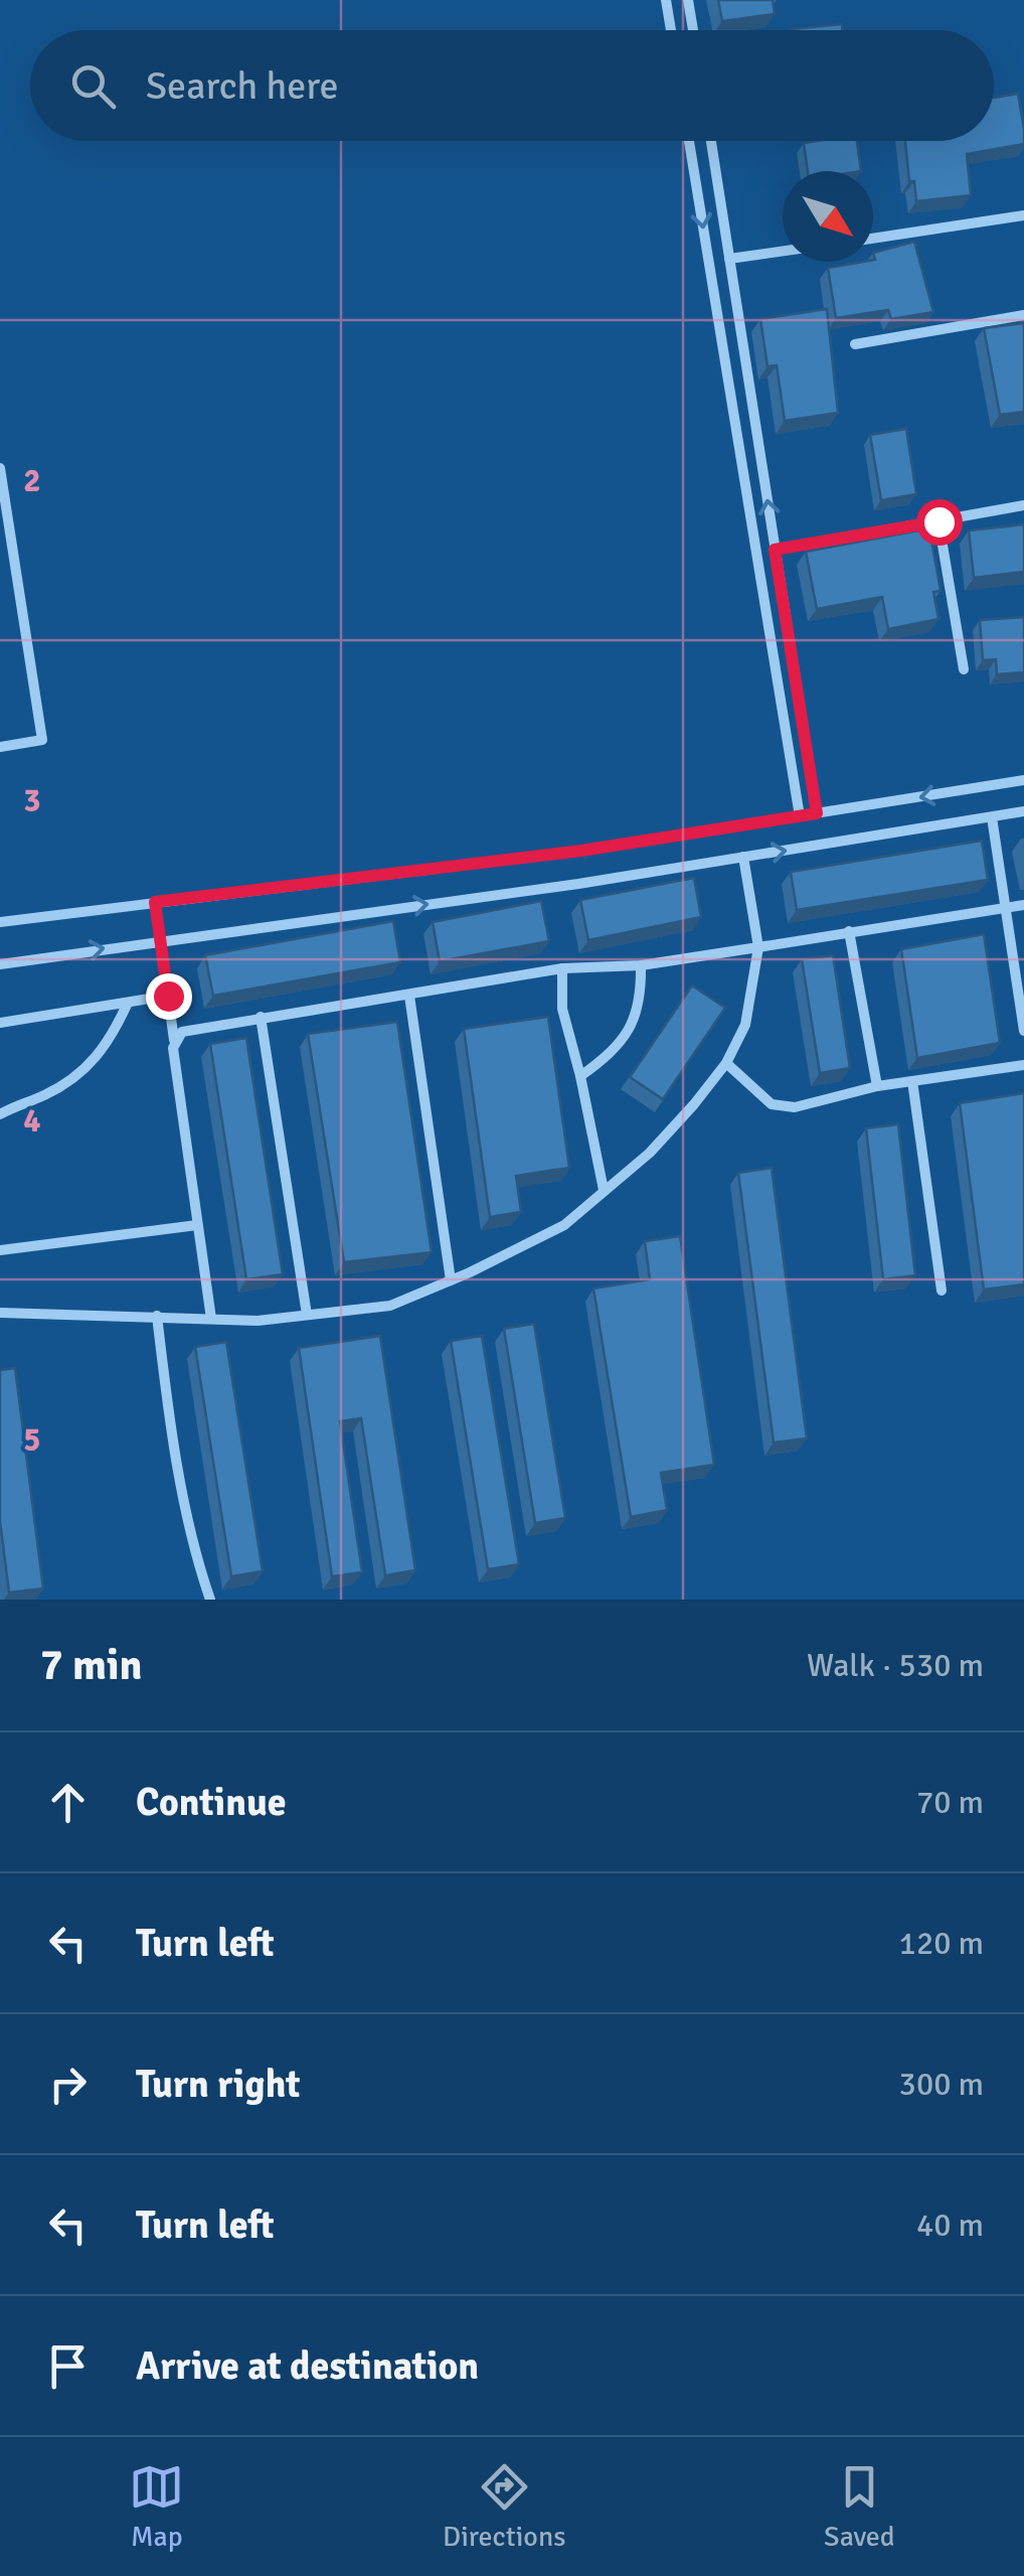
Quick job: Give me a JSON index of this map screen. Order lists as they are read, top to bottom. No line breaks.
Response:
{"north":"bottom right","page":{"search":"Search here","heading":["7 min","Walk · 530 m"],"list":[["Continue","70 m"],["Turn left","120 m"],["Turn right","300 m"],["Turn left","40 m"],"Arrive at destination"],"nav":["Map","Directions","Saved"]},"grid":{"rows":["2","3","4","5"]}}
